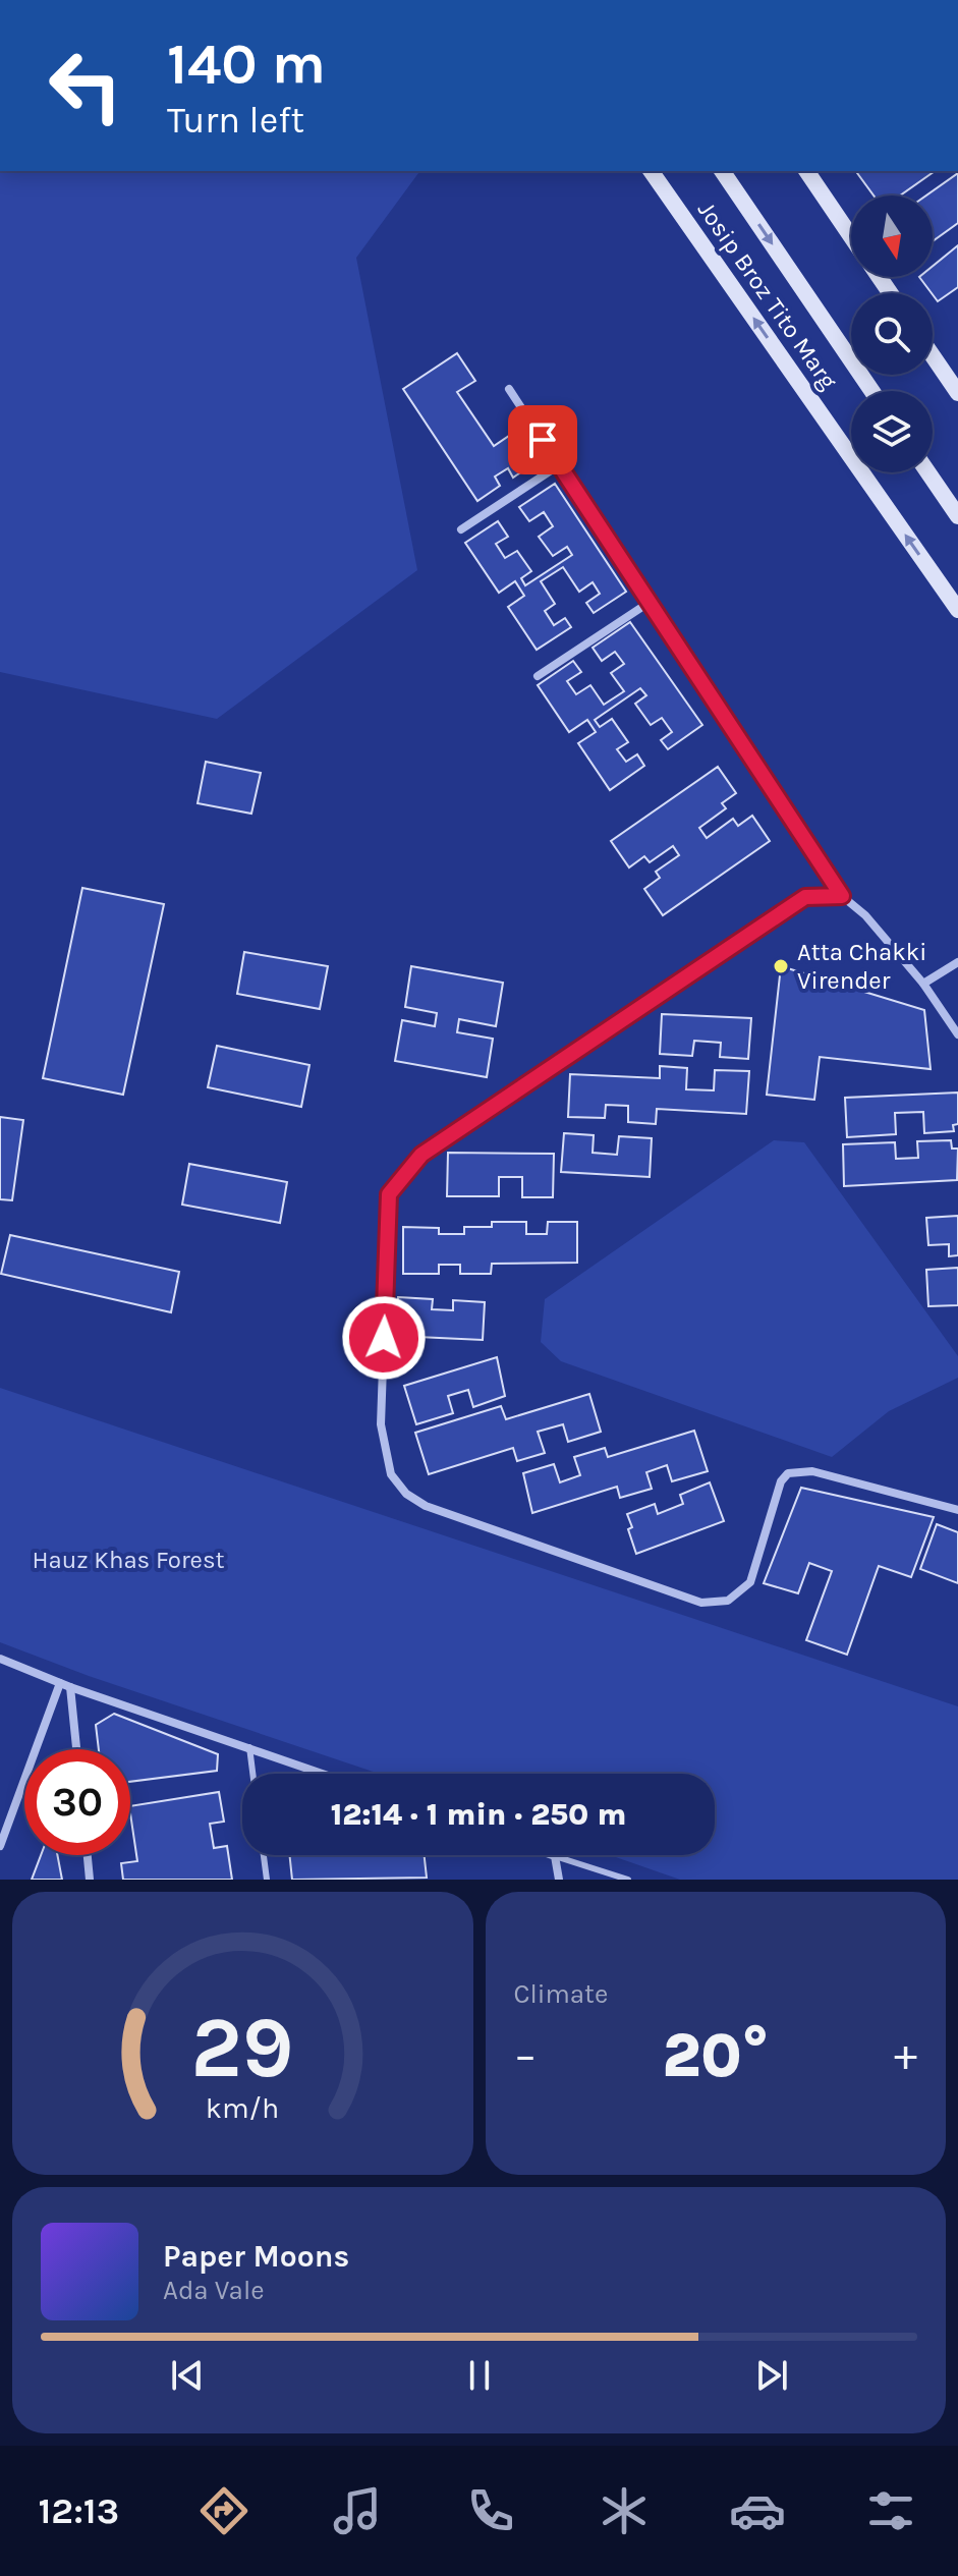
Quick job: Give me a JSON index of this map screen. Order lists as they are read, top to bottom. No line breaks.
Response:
{"streets":{"main road":["Josip Broz Tito Marg"]},"parks":["Hauz Khas Forest"],"places":["Atta Chakki Virender"],"north":"bottom","page":{"turn":["140 m","Turn left"],"limit":"30","trip":"12:14 · 1 min · 250 m","tile":"Climate","heat":["−","20°","+"],"song":["Paper Moons","Ada Vale"],"tabs":"12:13","gauge":["29","km/h"]}}
